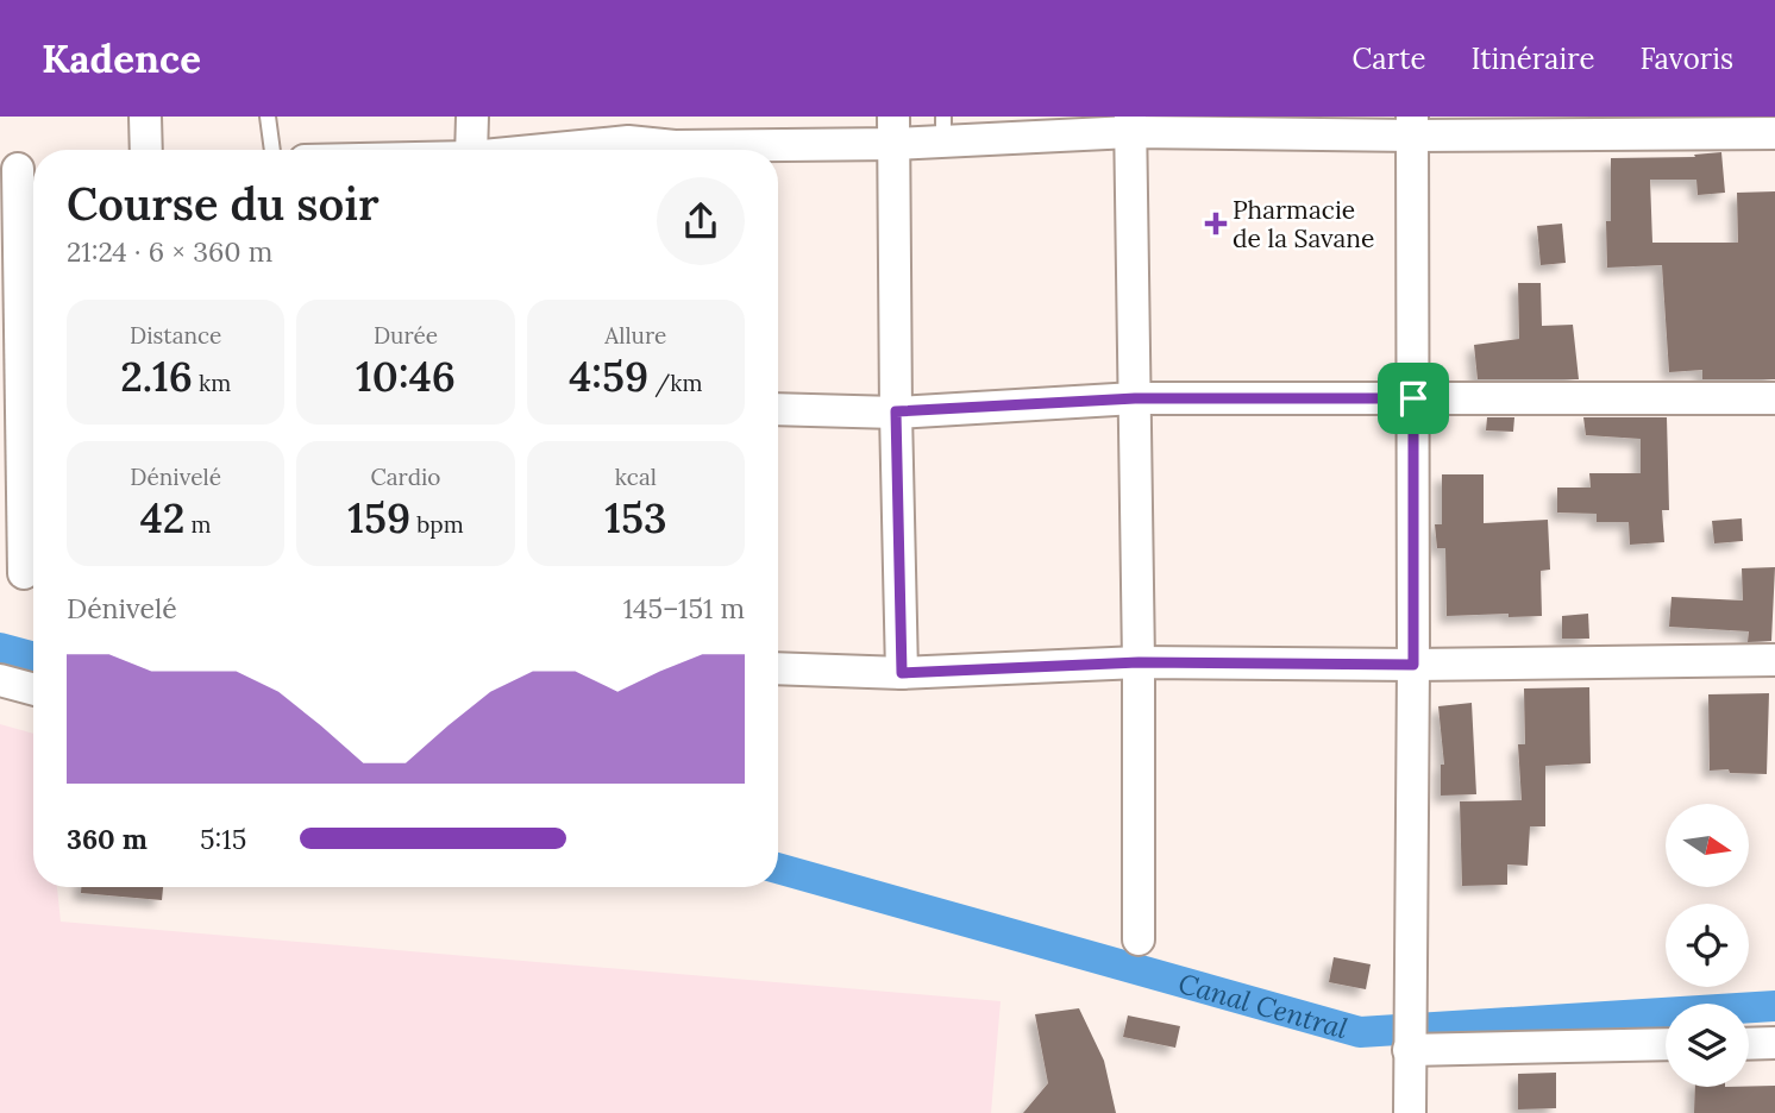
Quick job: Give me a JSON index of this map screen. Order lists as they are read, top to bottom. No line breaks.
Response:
{"water":["Canal Central"],"places":{"health":["Pharmacie de la Savane"]},"north":"right","page":{"header":"Kadence","nav":["Carte","Itinéraire","Favoris"],"heading":["Course du soir","21:24 · 6 × 360 m"],"stats":[["Distance","2.16 km"],["Durée","10:46"],["Allure","4:59 /km"],["Dénivelé","42 m"],["Cardio","159 bpm"],["kcal","153"]],"chart":["Dénivelé","145–151 m"],"list":[{"name":"360 m","note":"5:15"}]}}
